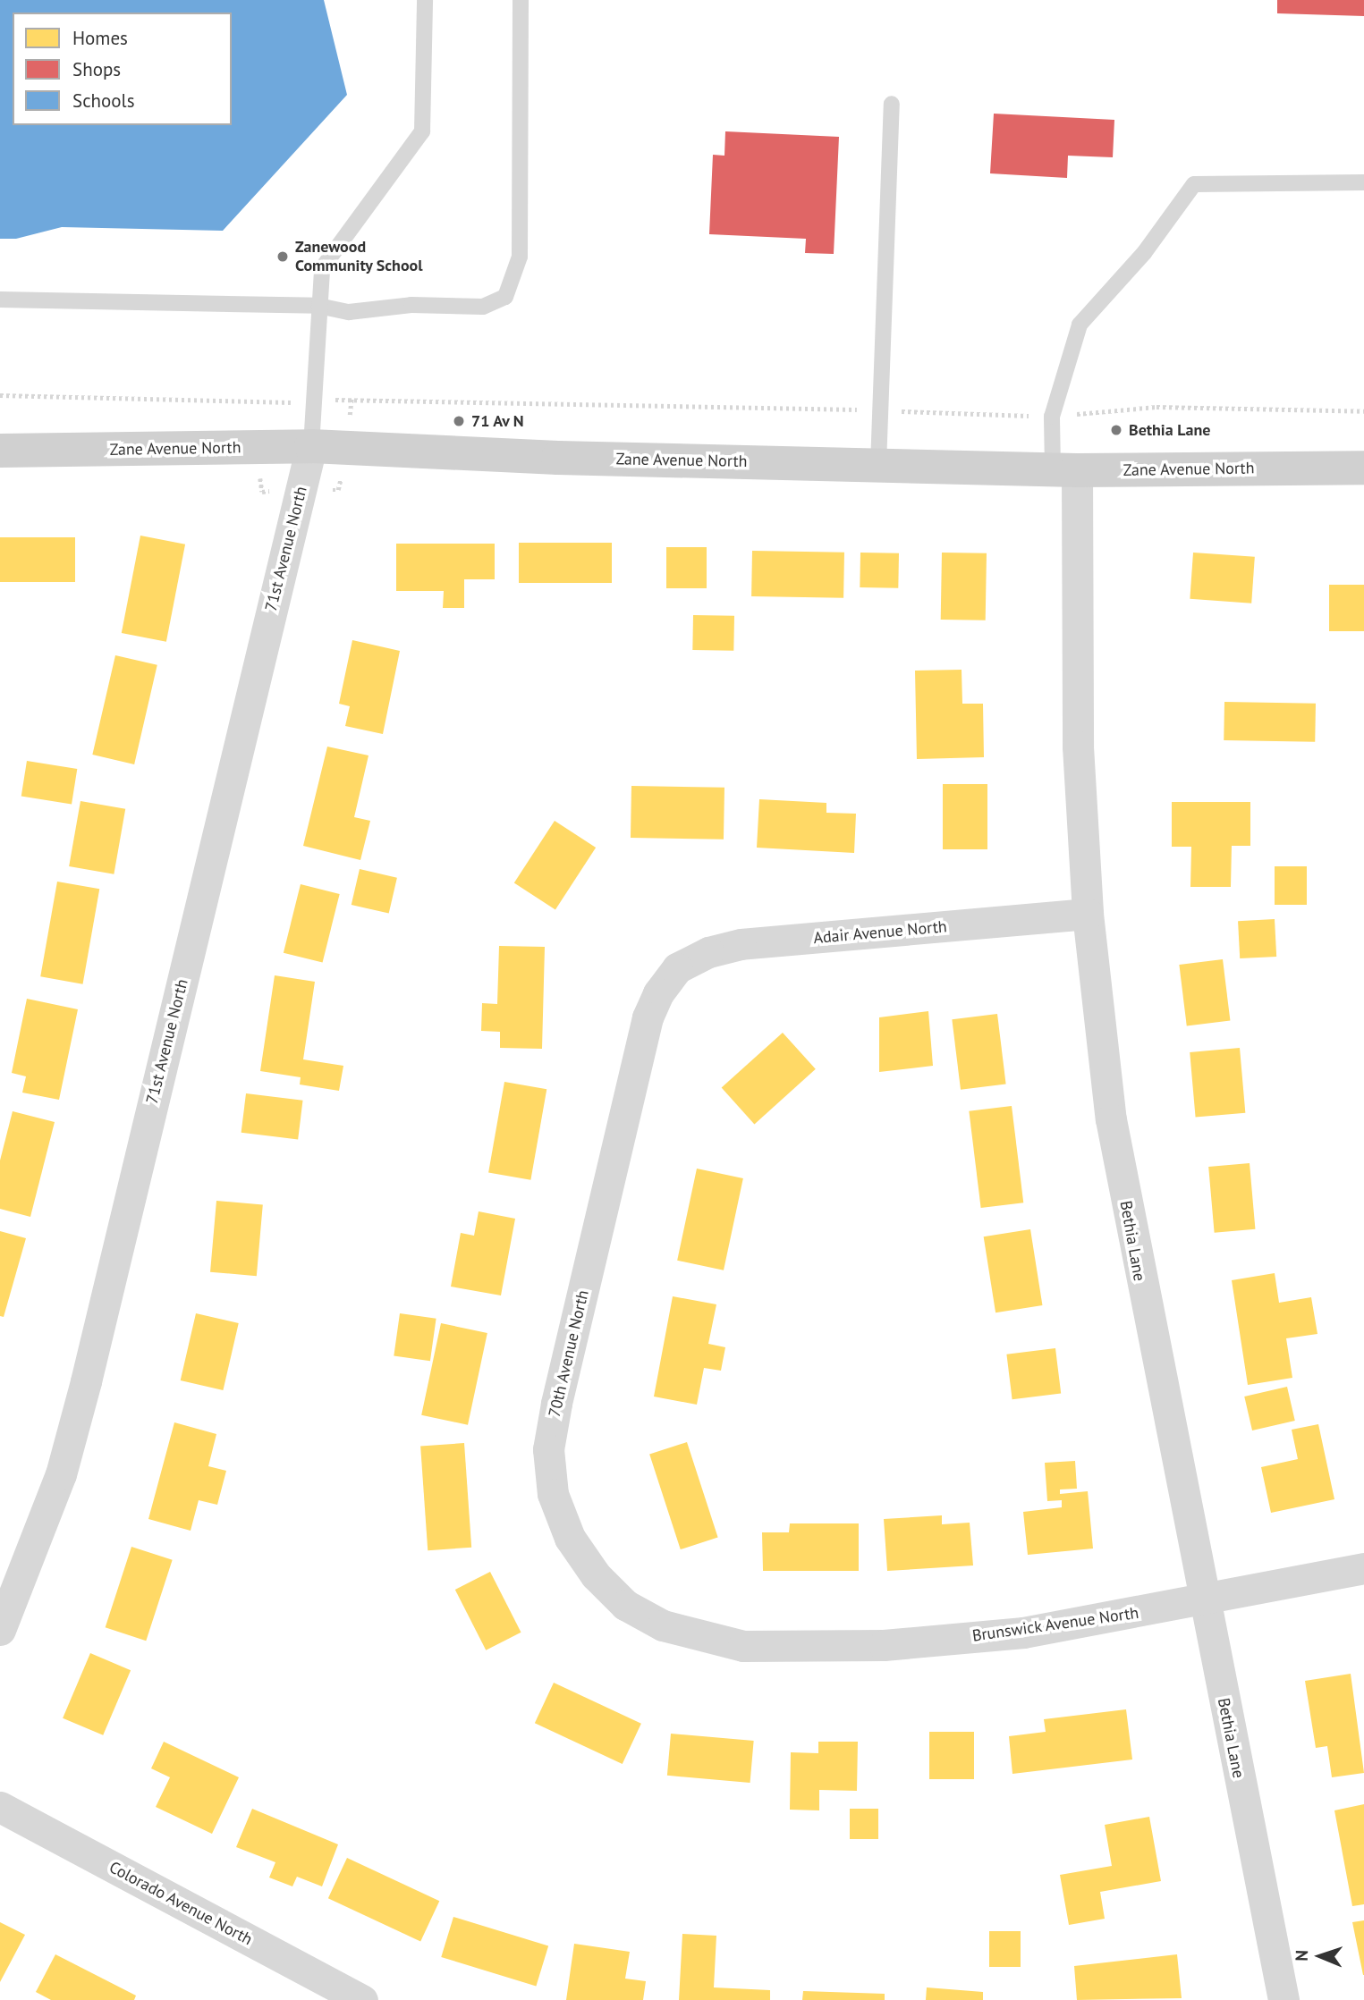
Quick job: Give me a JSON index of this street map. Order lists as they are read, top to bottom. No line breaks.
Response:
{"streets":{"street":["Zane Avenue North","71st Avenue North","Adair Avenue North","Bethia Lane","70th Avenue North","Brunswick Avenue North","Colorado Avenue North"]},"crossings":[["Zane Avenue North","71st Avenue North"],["Zane Avenue North","Bethia Lane"],["Adair Avenue North","Bethia Lane"],["Adair Avenue North","70th Avenue North"],["Bethia Lane","Brunswick Avenue North"],["70th Avenue North","Brunswick Avenue North"]],"places":["Zanewood Community School","71 Av N","Bethia Lane"],"legend":["Homes","Shops","Schools"],"north":"left"}
